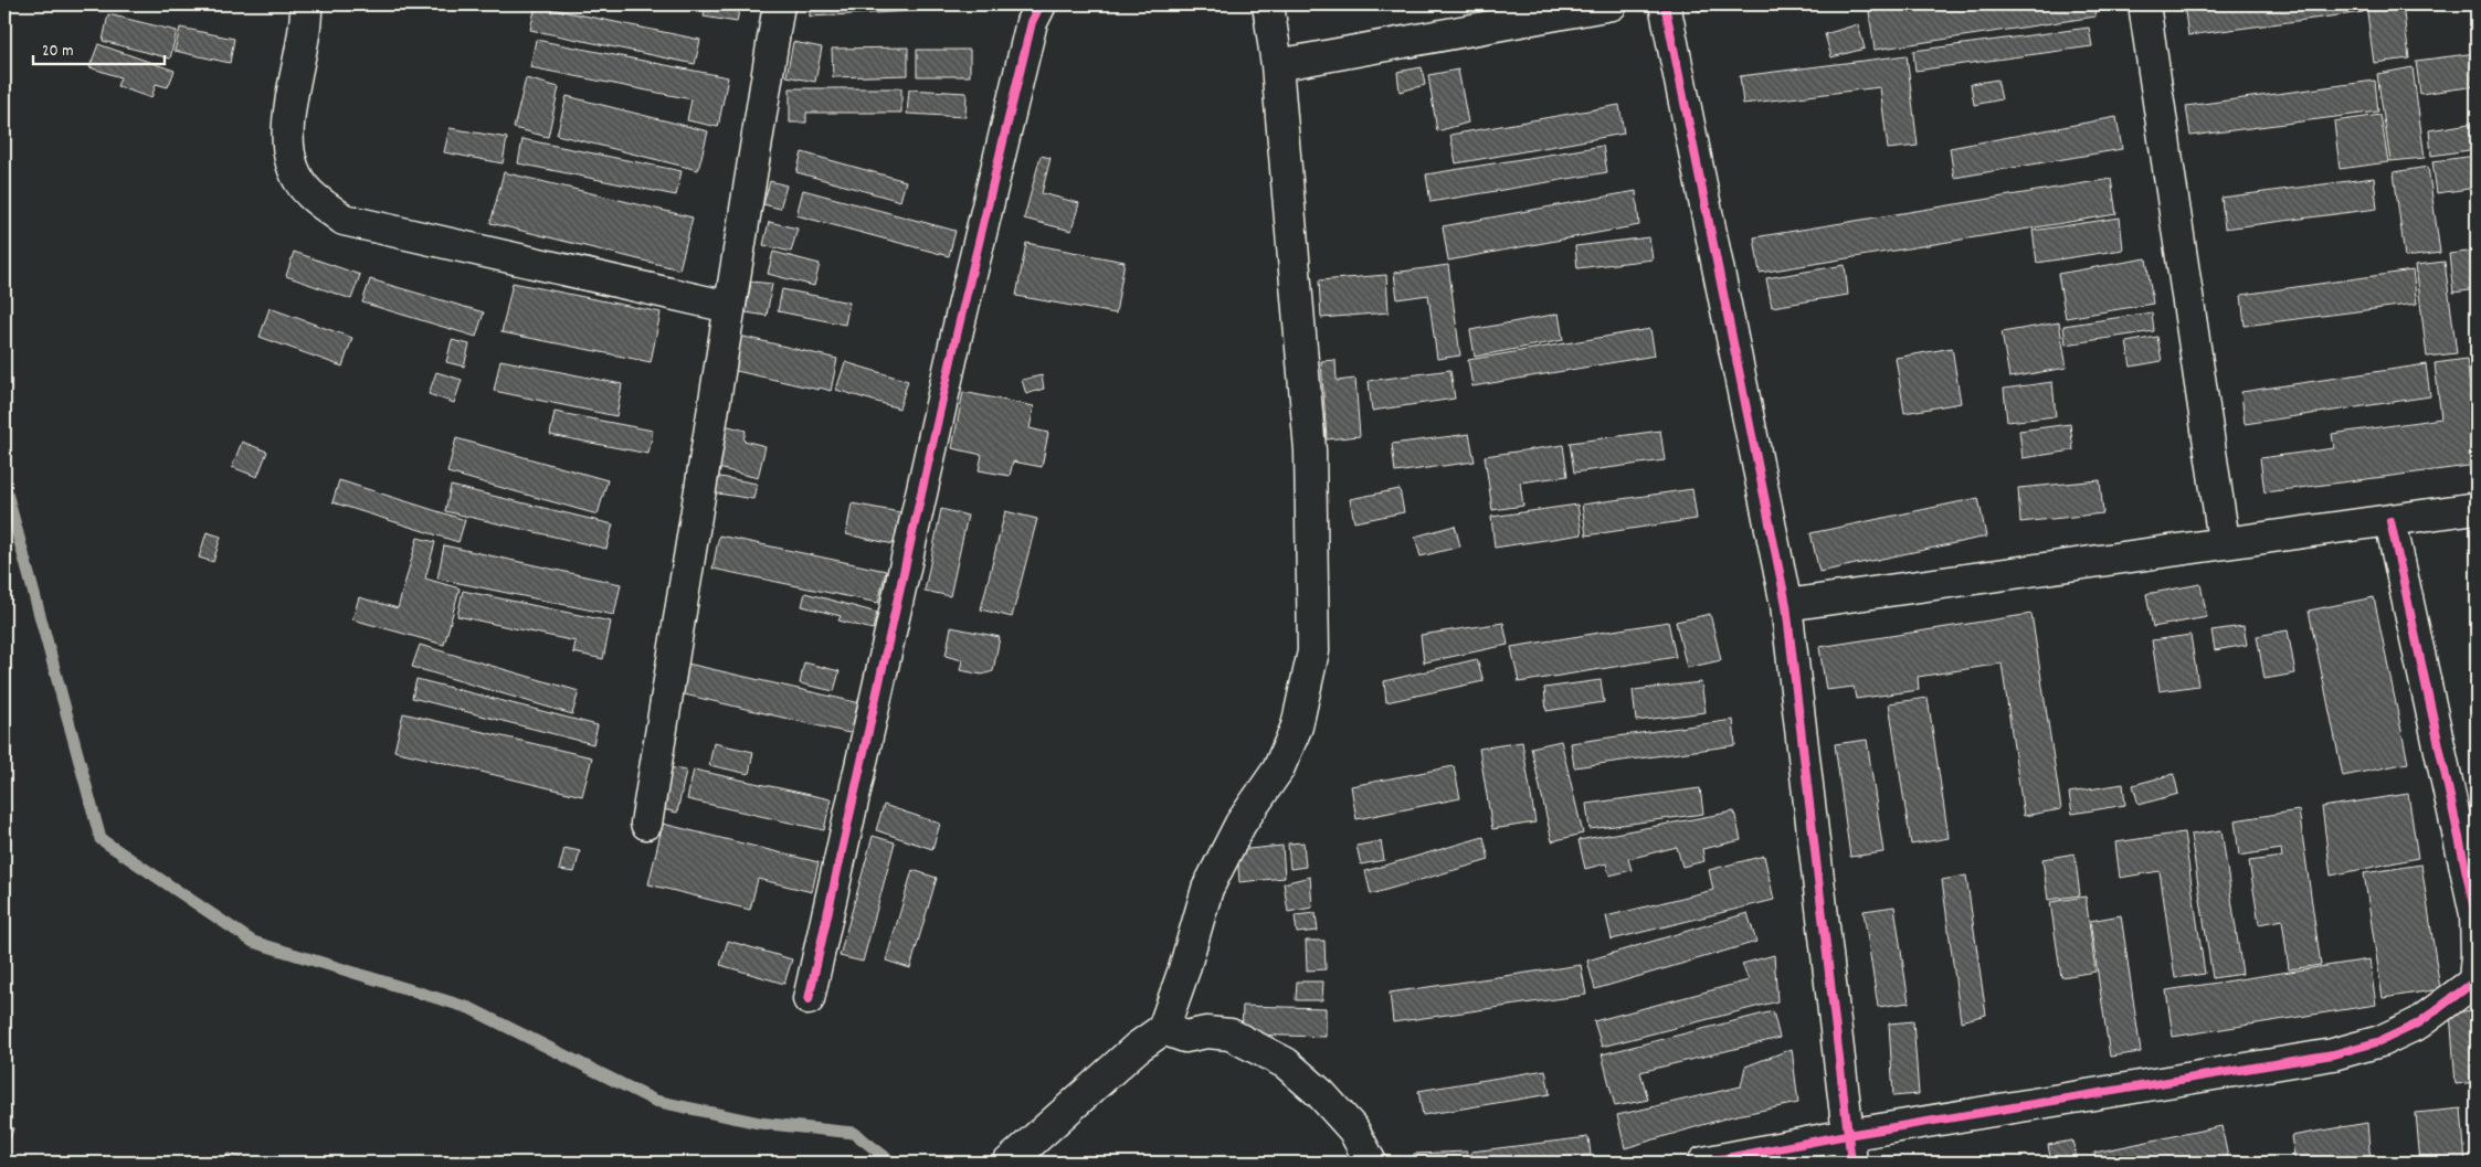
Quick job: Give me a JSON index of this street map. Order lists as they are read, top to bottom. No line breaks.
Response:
{"scale_bar":"20 m"}
